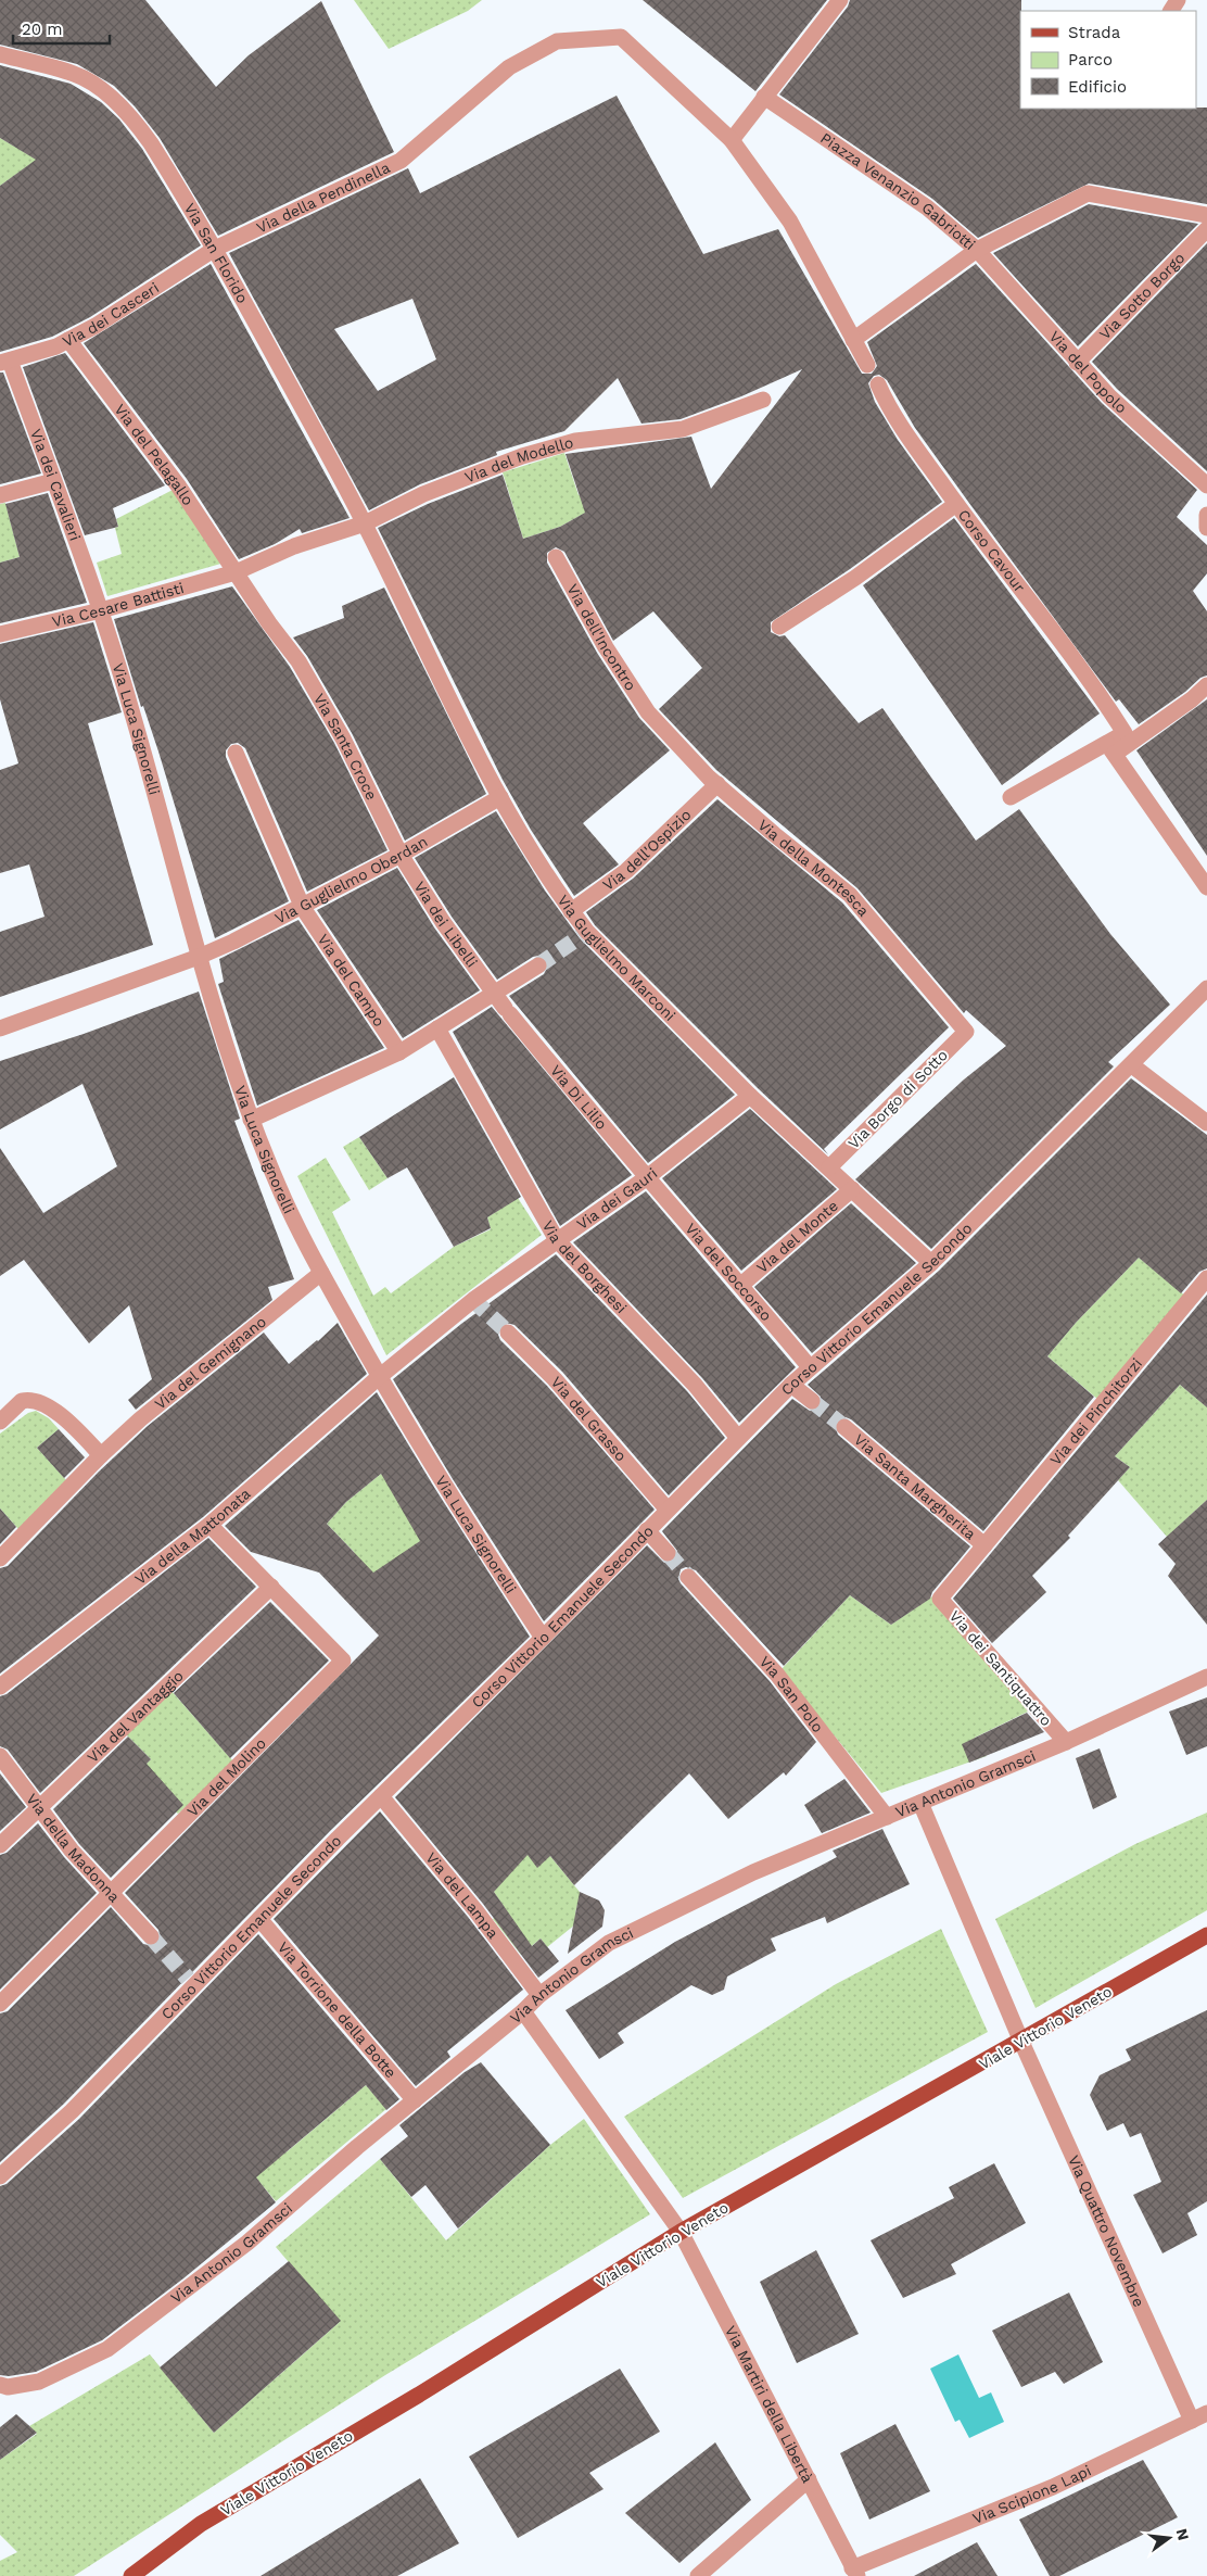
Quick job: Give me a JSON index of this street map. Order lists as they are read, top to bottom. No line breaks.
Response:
{"streets":{"main road":["Viale Vittorio Veneto"],"street":["Piazza Venanzio Gabriotti","Via della Pendinella","Via San Florido","Via Sotto Borgo","Via dei Casceri","Via del Popolo","Via del Pelagallo","Via del Modello","Via dei Cavalieri","Corso Cavour","Via Cesare Battisti","Via dell'Incontro","Via Luca Signorelli","Via Santa Croce","Via dell'Ospizio","Via della Montesca","Via Guglielmo Oberdan","Via dei Libelli","Via Guglielmo Marconi","Via del Campo","Via Di Lilio","Via Borgo di Sotto","Via dei Gauri","Via del Monte","Via del Borghesi","Via del Soccorso","Corso Vittorio Emanuele Secondo","Via del Gemignano","Via dei Pinchitorzi","Via del Grasso","Via Santa Margherita","Via della Mattonata","Via dei Santiquattro","Via San Polo","Via del Vantaggio","Via del Molino","Via Antonio Gramsci","Via della Madonna","Via del Lampa","Via Torrione della Botte","Via Quattro Novembre","Via Martiri della Libertà","Via Scipione Lapi"]},"crossings":[["Piazza Venanzio Gabriotti","Via del Popolo"],["Via della Pendinella","Via San Florido"],["Via della Pendinella","Via dei Casceri"],["Via San Florido","Via dei Casceri"],["Via San Florido","Via del Modello"],["Via San Florido","Via Guglielmo Marconi"],["Via Sotto Borgo","Via del Popolo"],["Via dei Casceri","Via del Pelagallo"],["Via dei Casceri","Via dei Cavalieri"],["Via del Pelagallo","Via del Modello"],["Via del Pelagallo","Via Cesare Battisti"],["Via del Pelagallo","Via Santa Croce"],["Via del Modello","Via Cesare Battisti"],["Via dei Cavalieri","Via Cesare Battisti"],["Via dei Cavalieri","Via Luca Signorelli"],["Via Cesare Battisti","Via Luca Signorelli"],["Via dell'Incontro","Via della Montesca"],["Via Luca Signorelli","Via Guglielmo Oberdan"],["Via Luca Signorelli","Via dei Gauri"],["Via Luca Signorelli","Corso Vittorio Emanuele Secondo"],["Via Luca Signorelli","Via del Gemignano"],["Via Luca Signorelli","Via della Mattonata"],["Via Santa Croce","Via Guglielmo Oberdan"],["Via Santa Croce","Via dei Libelli"],["Via dell'Ospizio","Via della Montesca"],["Via dell'Ospizio","Via Guglielmo Marconi"],["Via della Montesca","Via Borgo di Sotto"],["Via Guglielmo Oberdan","Via dei Libelli"],["Via Guglielmo Oberdan","Via Guglielmo Marconi"],["Via Guglielmo Oberdan","Via del Campo"],["Via dei Libelli","Via Di Lilio"],["Via Guglielmo Marconi","Via Borgo di Sotto"],["Via Guglielmo Marconi","Via dei Gauri"],["Via Guglielmo Marconi","Via del Monte"],["Via Guglielmo Marconi","Corso Vittorio Emanuele Secondo"],["Via Di Lilio","Via dei Gauri"],["Via Di Lilio","Via del Soccorso"],["Via dei Gauri","Via del Borghesi"],["Via dei Gauri","Via del Soccorso"],["Via dei Gauri","Via della Mattonata"],["Via del Monte","Via del Soccorso"],["Via del Borghesi","Corso Vittorio Emanuele Secondo"],["Via del Soccorso","Corso Vittorio Emanuele Secondo"],["Corso Vittorio Emanuele Secondo","Via del Grasso"],["Corso Vittorio Emanuele Secondo","Via del Lampa"],["Corso Vittorio Emanuele Secondo","Via Torrione della Botte"],["Via dei Pinchitorzi","Via Santa Margherita"],["Via dei Pinchitorzi","Via dei Santiquattro"],["Via Santa Margherita","Via dei Santiquattro"],["Via dei Santiquattro","Via Antonio Gramsci"],["Via San Polo","Via Antonio Gramsci"],["Via del Vantaggio","Via del Molino"],["Via del Vantaggio","Via della Madonna"],["Via del Molino","Via della Madonna"],["Via Antonio Gramsci","Via del Lampa"],["Via Antonio Gramsci","Via Torrione della Botte"],["Via Antonio Gramsci","Via Quattro Novembre"],["Via Antonio Gramsci","Via Martiri della Libertà"],["Viale Vittorio Veneto","Via Quattro Novembre"],["Viale Vittorio Veneto","Via Martiri della Libertà"],["Via Quattro Novembre","Via Scipione Lapi"],["Via Martiri della Libertà","Via Scipione Lapi"]],"legend":["Strada","Parco","Edificio"],"scale_bar":"20 m","north":"right"}
